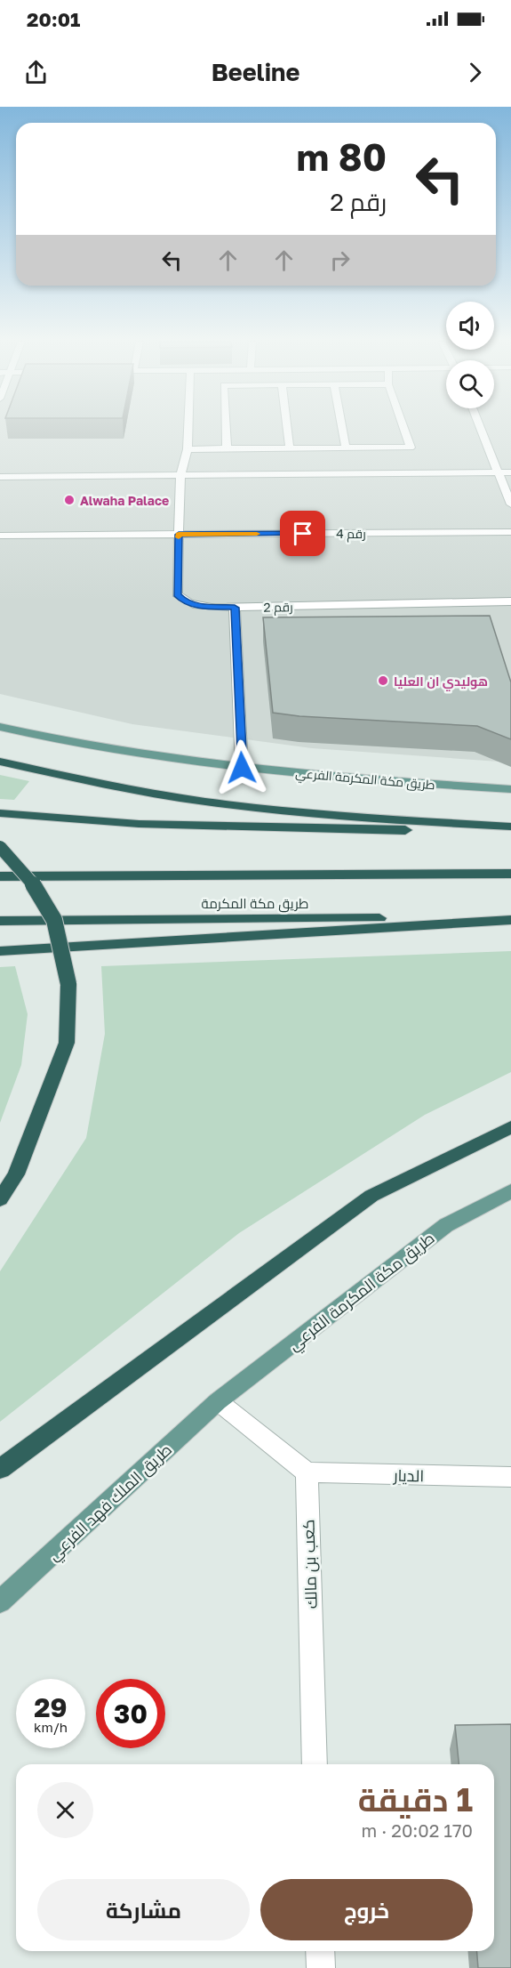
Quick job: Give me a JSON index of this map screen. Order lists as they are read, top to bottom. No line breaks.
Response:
{"streets":{"highway":["طريق مكة المكرمة"],"main road":["طريق مكة المكرمة الفرعي","طريق الملك فهد الفرعي"],"street":["رقم 4","رقم 2","الديار","كعب بن مالك"]},"crossings":[["رقم 4","رقم 2"],["طريق مكة المكرمة الفرعي","طريق الملك فهد الفرعي"],["الديار","كعب بن مالك"]],"places":["Alwaha Palace","هوليدي ان العليا"],"page":{"status":"20:01","header":"Beeline","turn":["80 m","رقم 2"],"speed":"29 km/h","limit":"30","heading":["1 دقيقة","170 m · 20:02"],"buttons":["خروج","مشاركة"]}}
